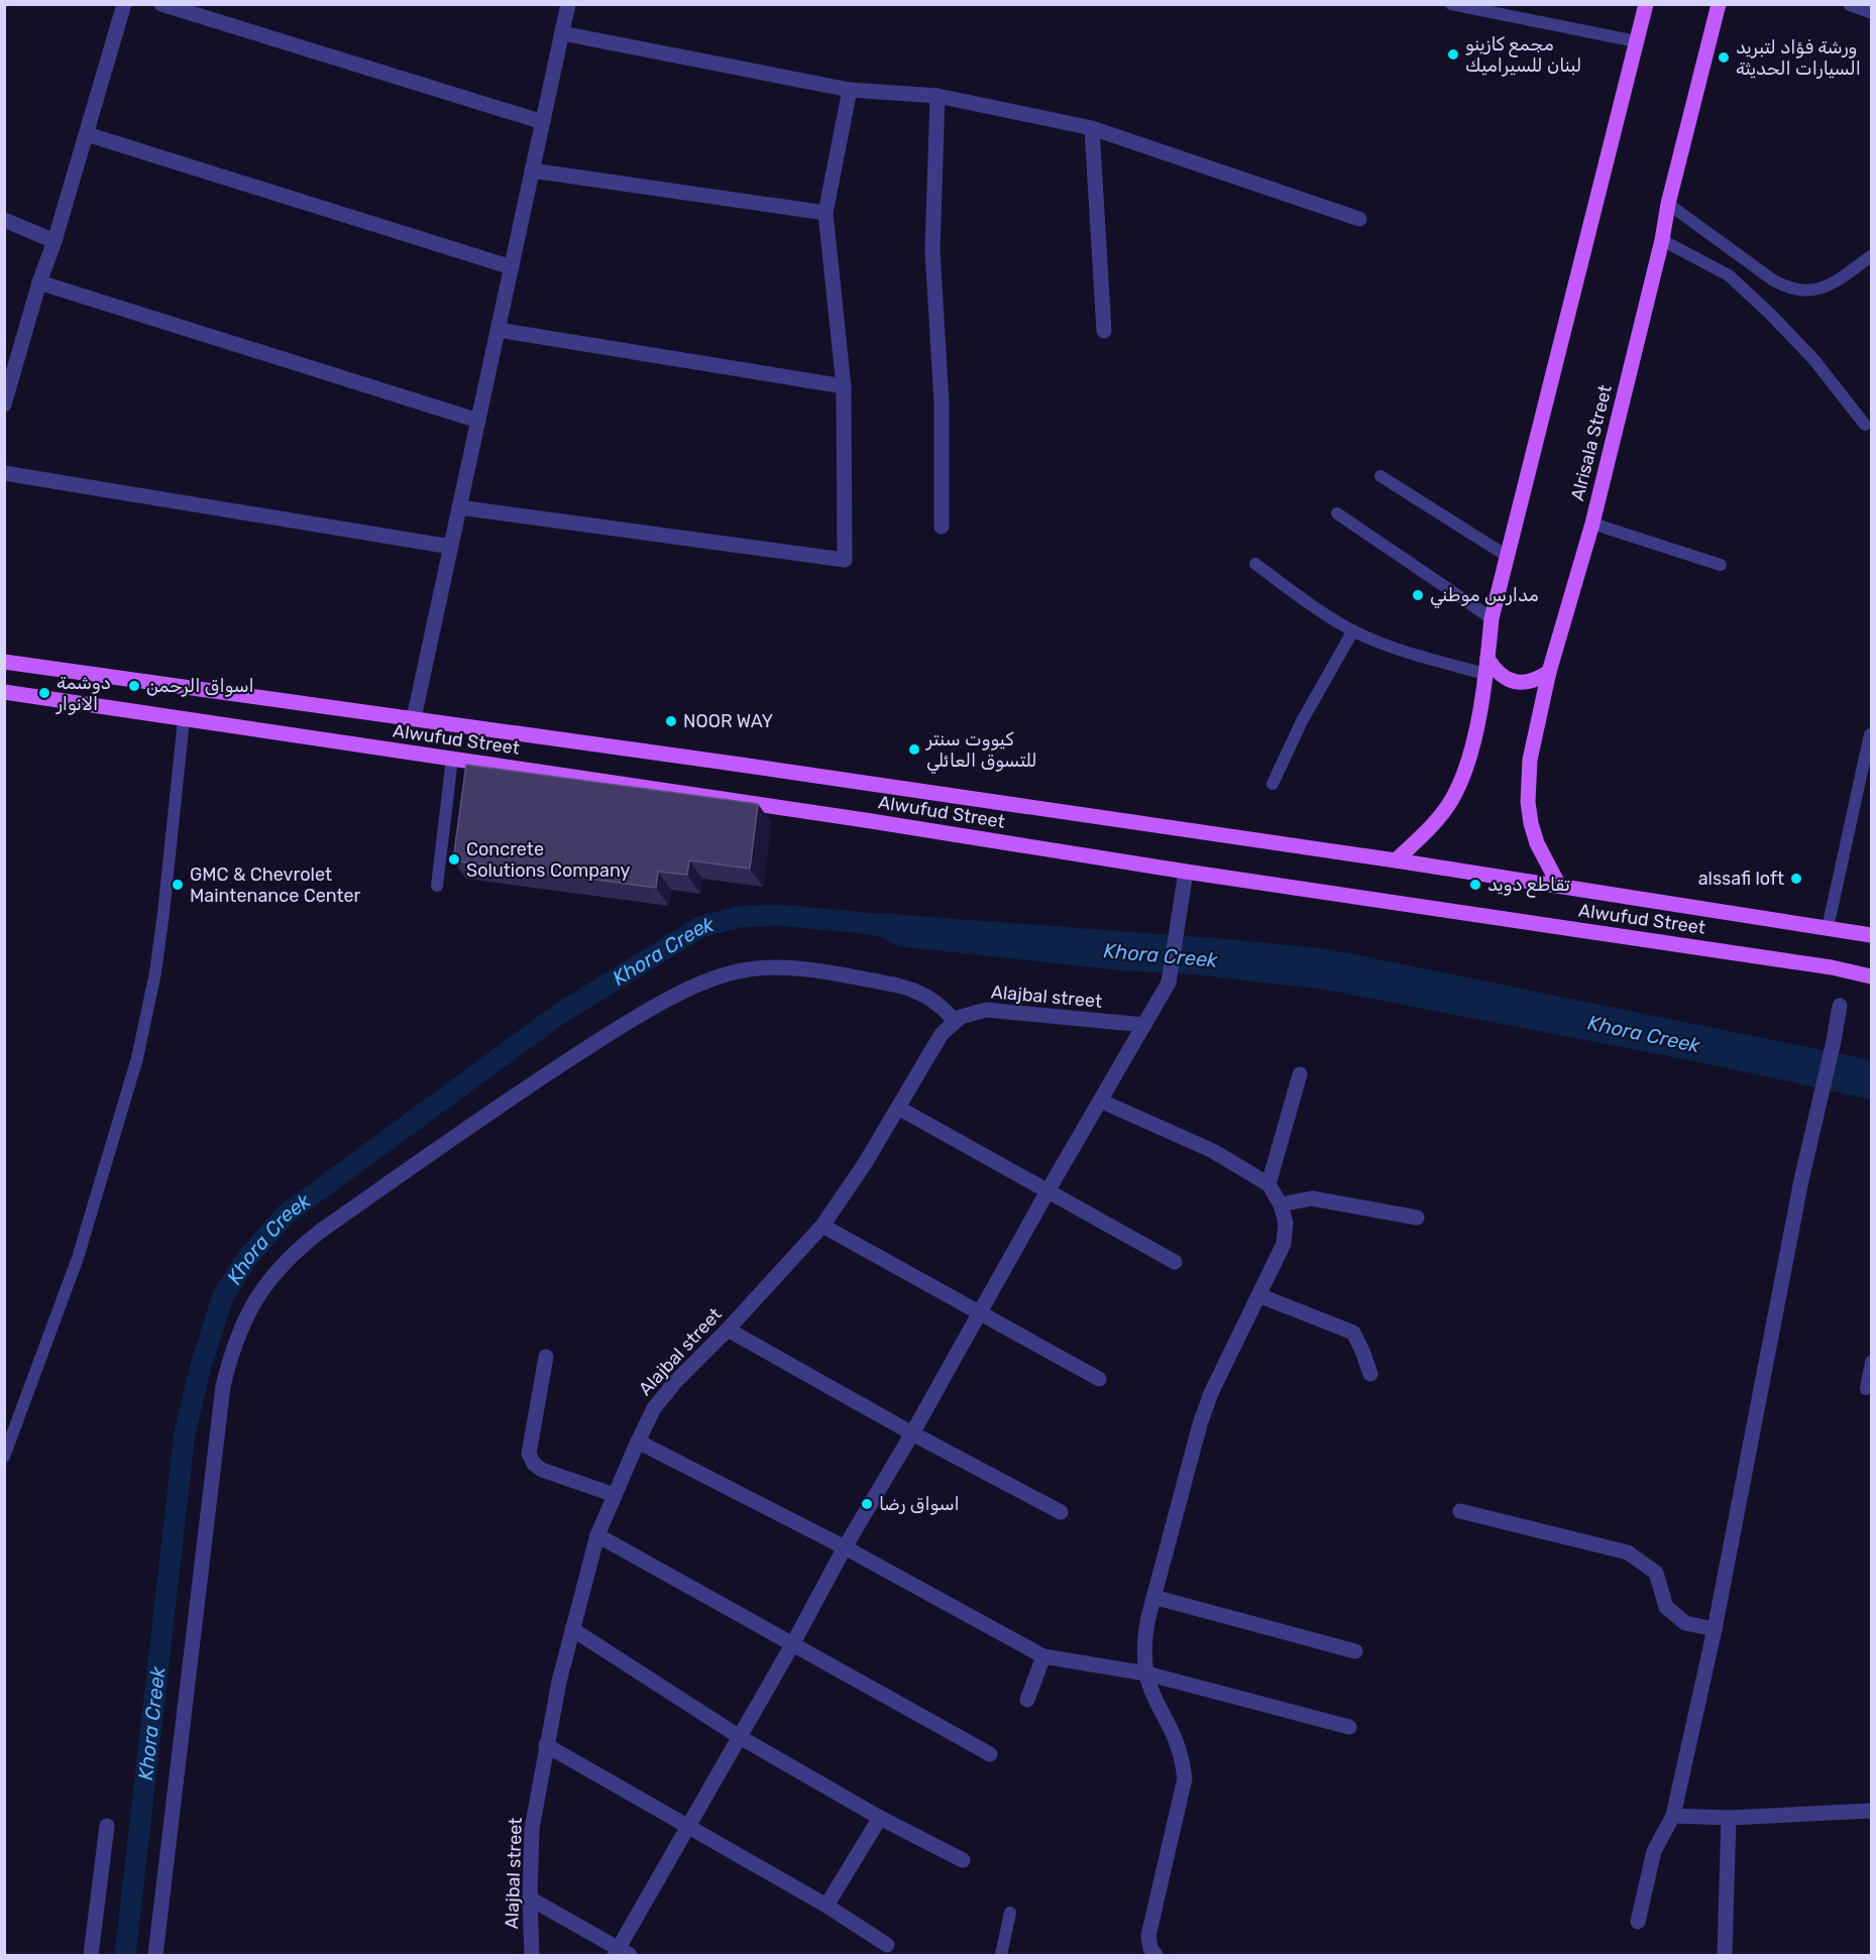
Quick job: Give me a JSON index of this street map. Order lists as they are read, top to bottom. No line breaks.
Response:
{"streets":{"main road":["Alrisala Street","Alwufud Street"],"street":["Alajbal street"]},"crossings":[["Alrisala Street","Alwufud Street"]],"water":["Khora Creek"],"places":["مجمع كازينو لبنان للسيراميك","ورشة فؤاد لتبريد السيارات الحديثة","مدارس موطني","اسواق الرحمن","دوشمة الانوار","NOOR WAY","كيووت سنتر للتسوق العائلي","Concrete Solutions Company","alssafi loft","GMC & Chevrolet Maintenance Center","تقاطع دويد","اسواق رضا"]}
